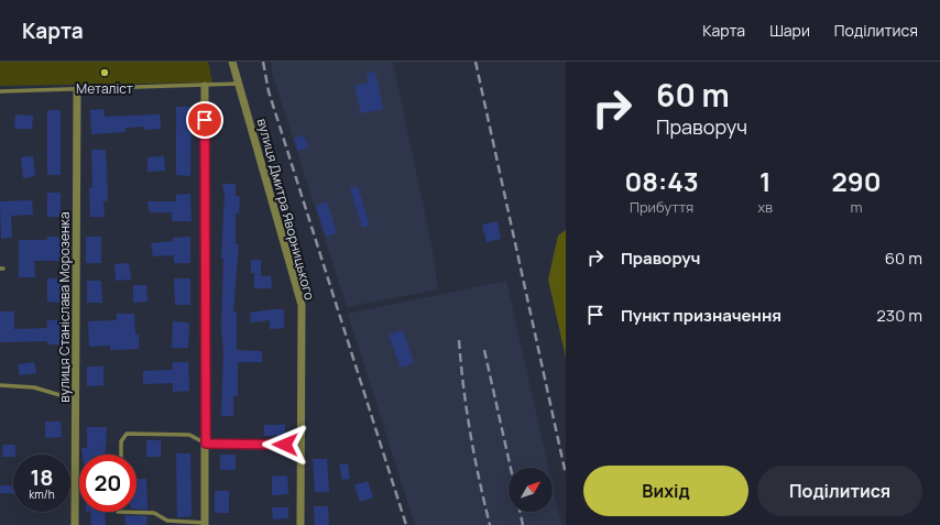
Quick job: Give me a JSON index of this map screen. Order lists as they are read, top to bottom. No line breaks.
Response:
{"streets":{"street":["вулиця Дмитра Яворницького","вулиця Станіслава Морозенка"]},"places":["Металіст"],"north":"top right","page":{"header":"Карта","nav":["Карта","Шари","Поділитися"],"turn":["60 m","Праворуч"],"eta":["08:43","Прибуття","1","хв","290","m"],"list":[{"name":"Праворуч","value":"60 m"},{"name":"Пункт призначення","value":"230 m"}],"speed":"18 km/h","limit":"20","buttons":["Вихід","Поділитися"]}}
